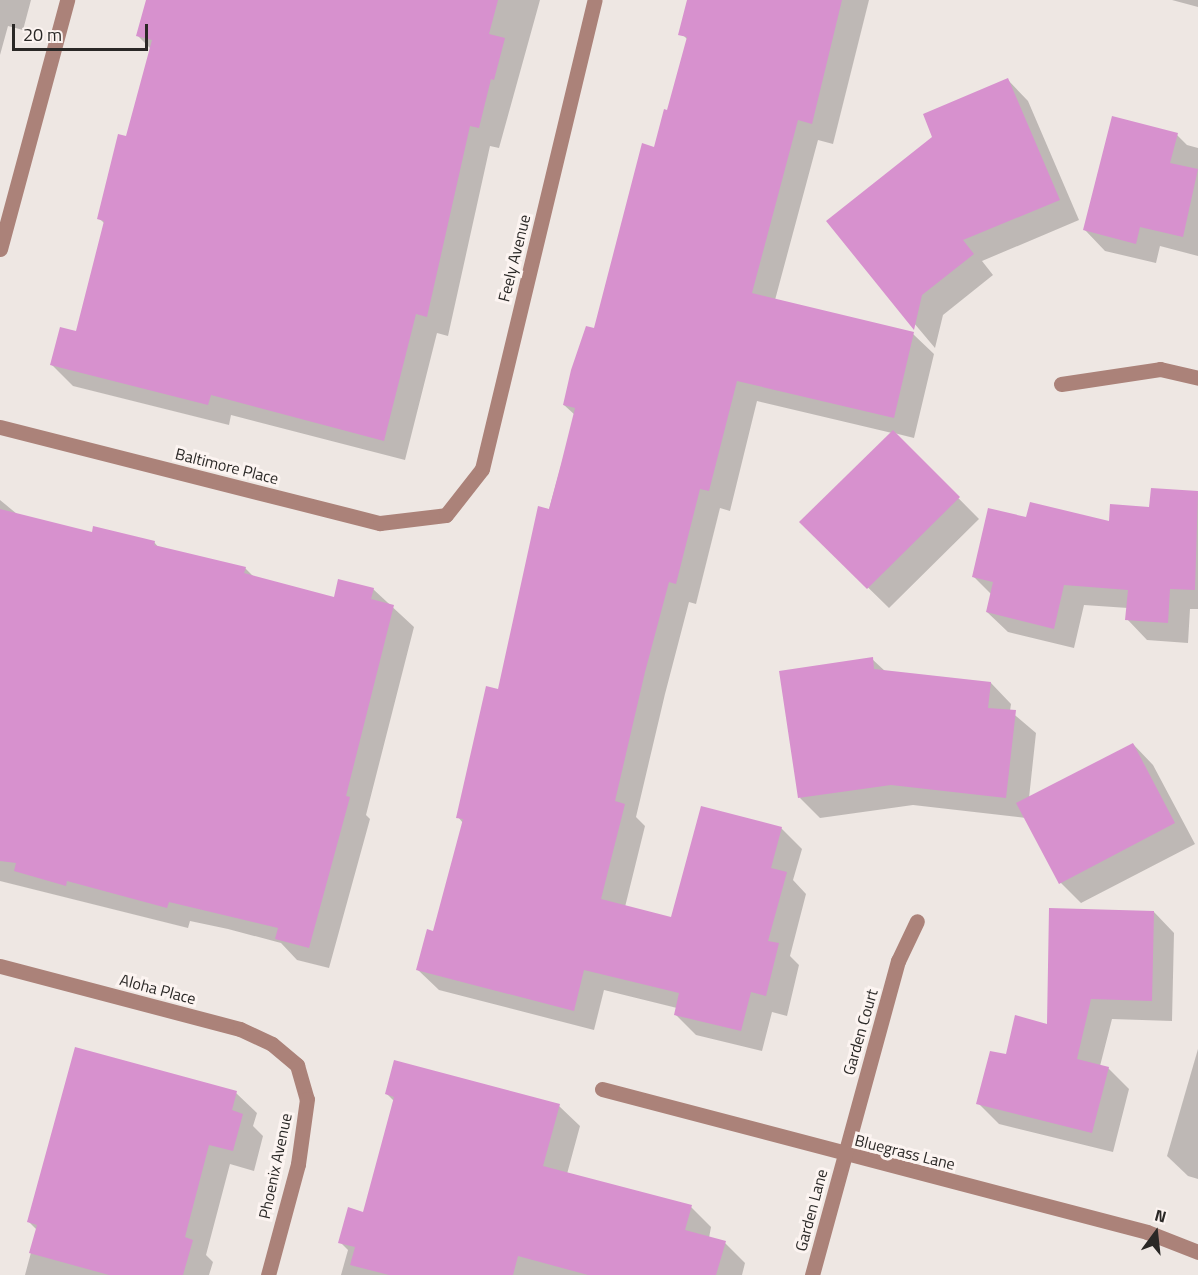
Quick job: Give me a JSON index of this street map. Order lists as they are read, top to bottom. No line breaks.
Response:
{"streets":{"street":["Feely Avenue","Baltimore Place","Aloha Place","Garden Court","Bluegrass Lane","Phoenix Avenue","Garden Lane"]},"crossings":[["Feely Avenue","Baltimore Place"],["Aloha Place","Phoenix Avenue"],["Garden Court","Bluegrass Lane"],["Garden Court","Garden Lane"],["Bluegrass Lane","Garden Lane"]],"scale_bar":"20 m","north":"top"}
